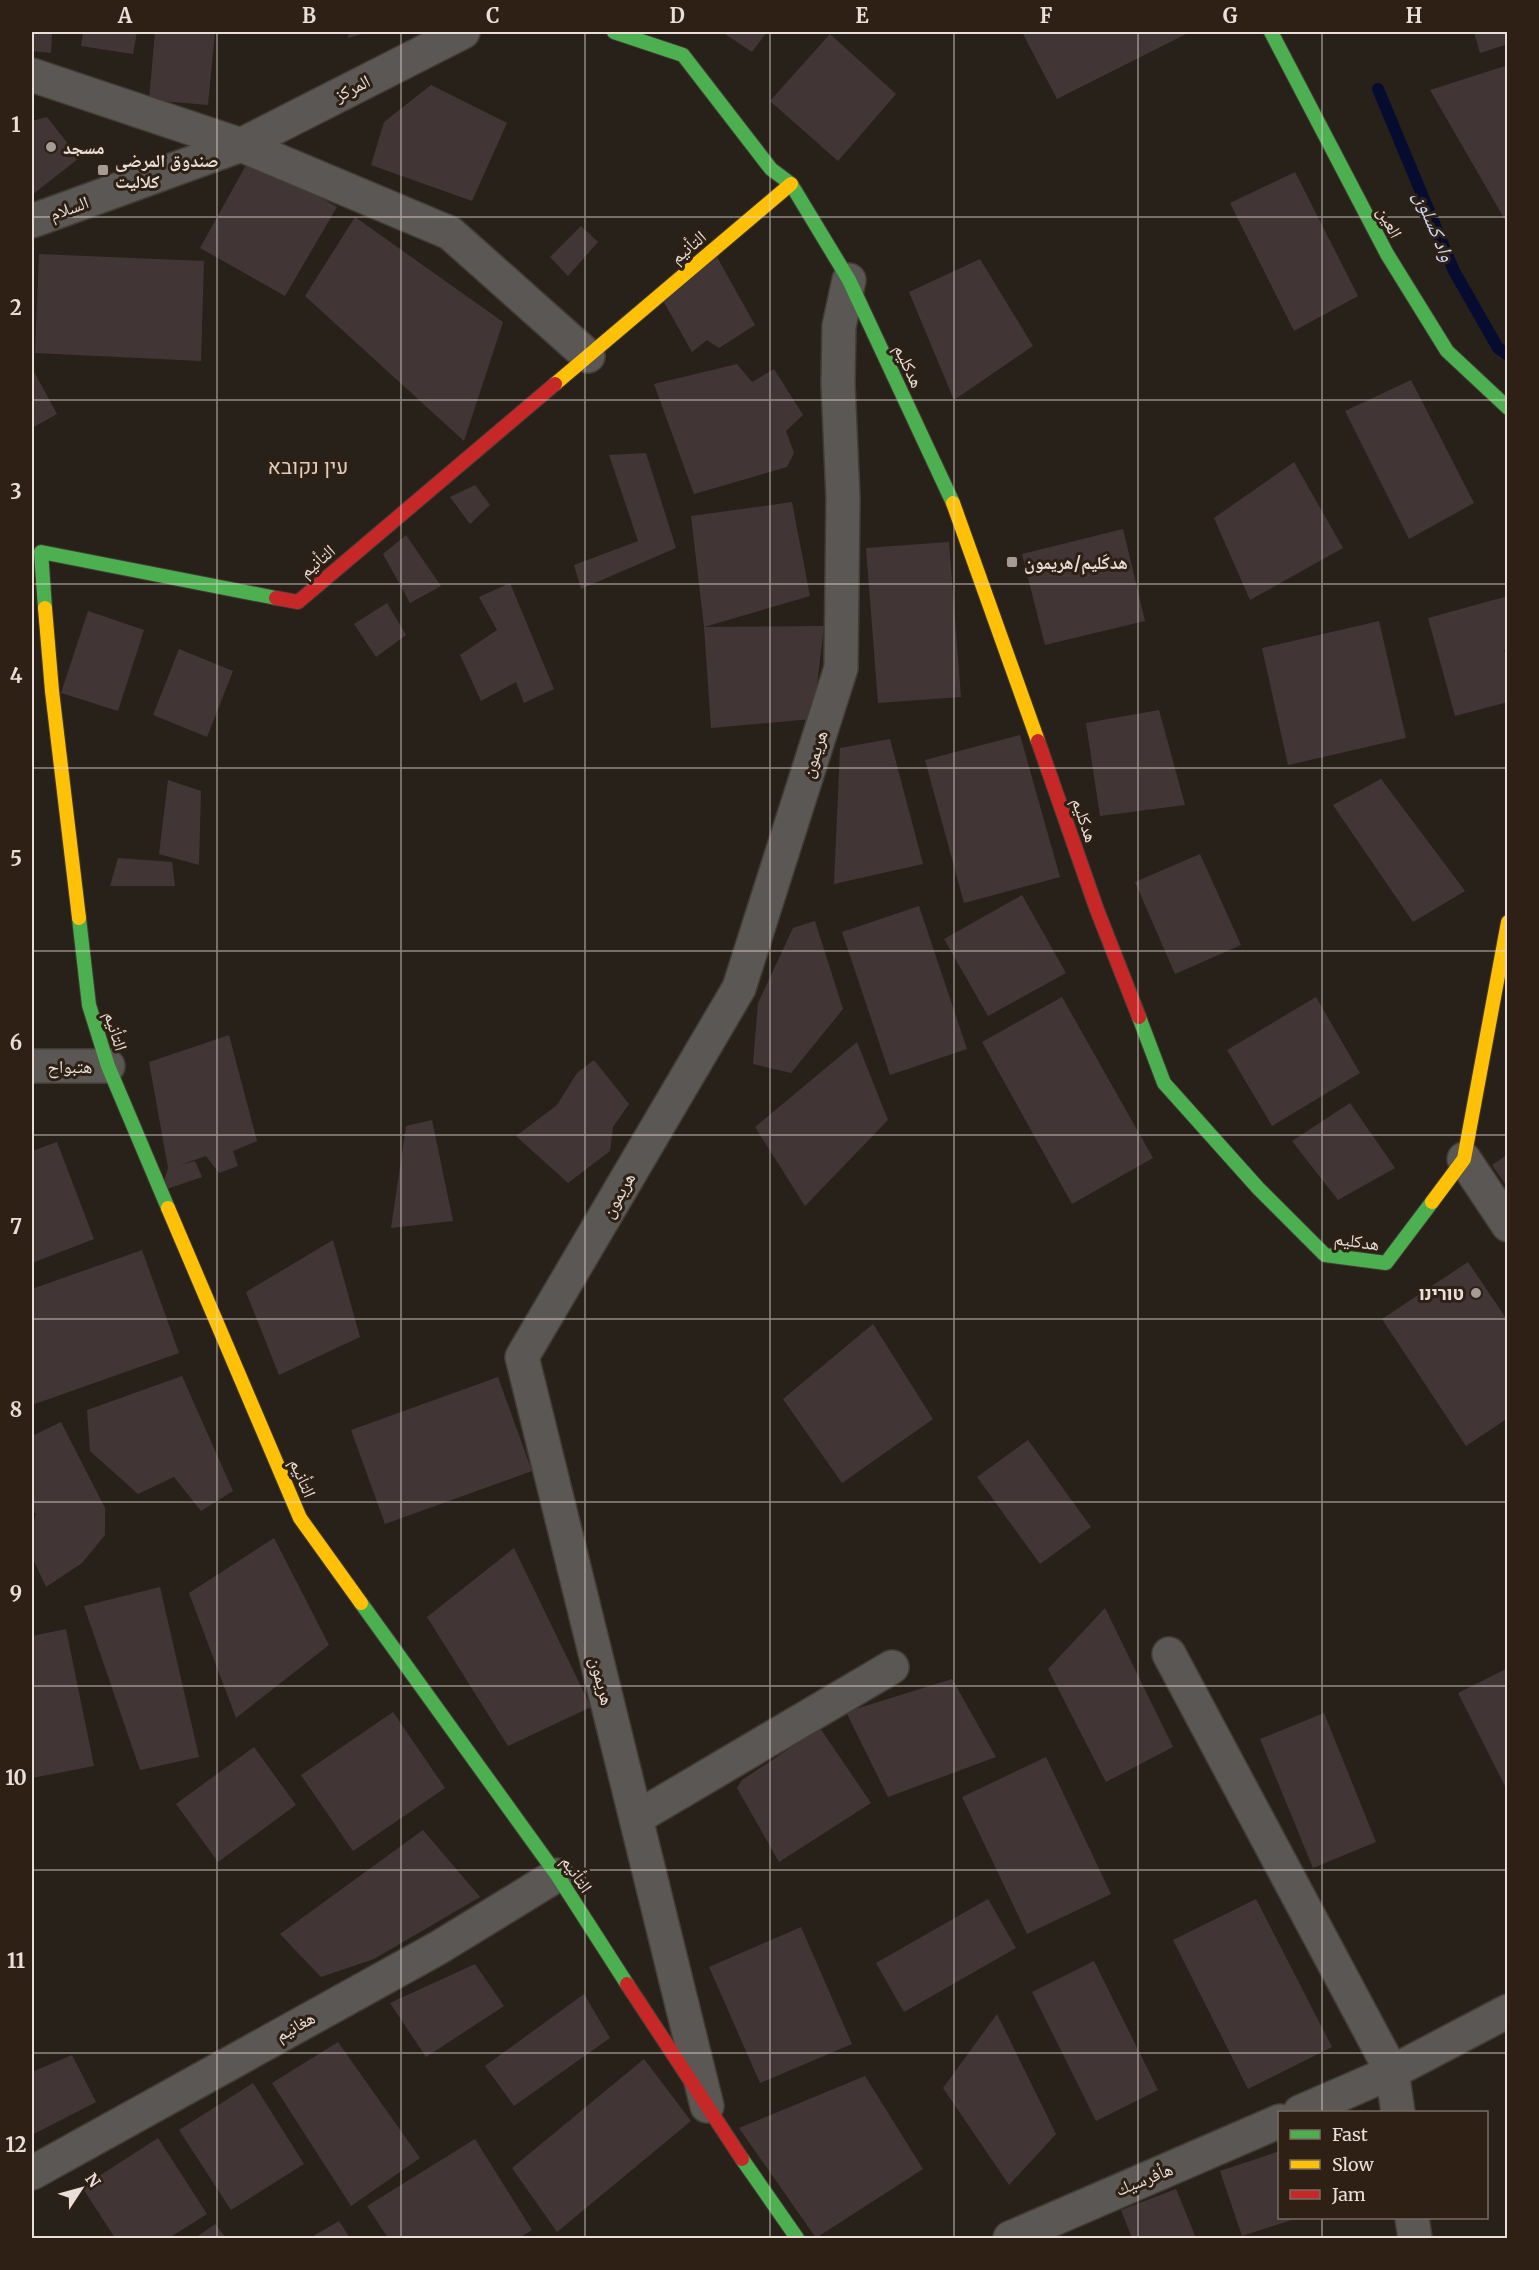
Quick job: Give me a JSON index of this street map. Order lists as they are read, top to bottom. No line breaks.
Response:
{"streets":{"street":["المركز","السلام","العين","التأنيم","هدكليم","هريمون","هتبواح","هغانيم","هأفرسيك"]},"crossings":[["المركز","السلام"],["التأنيم","هدكليم"],["التأنيم","هريمون"],["التأنيم","هتبواح"],["التأنيم","هغانيم"],["هدكليم","هريمون"]],"districts":["עין נקובא"],"water":["واد كسلون"],"places":{"other":["مسجد","טורינו"],"transit":["صندوق المرضى كلاليت","هدكَليم/هريمون"]},"legend":["Fast","Slow","Jam"],"north":"top right","grid":{"columns":["A","B","C","D","E","F","G","H"],"rows":["1","2","3","4","5","6","7","8","9","10","11","12"]}}
